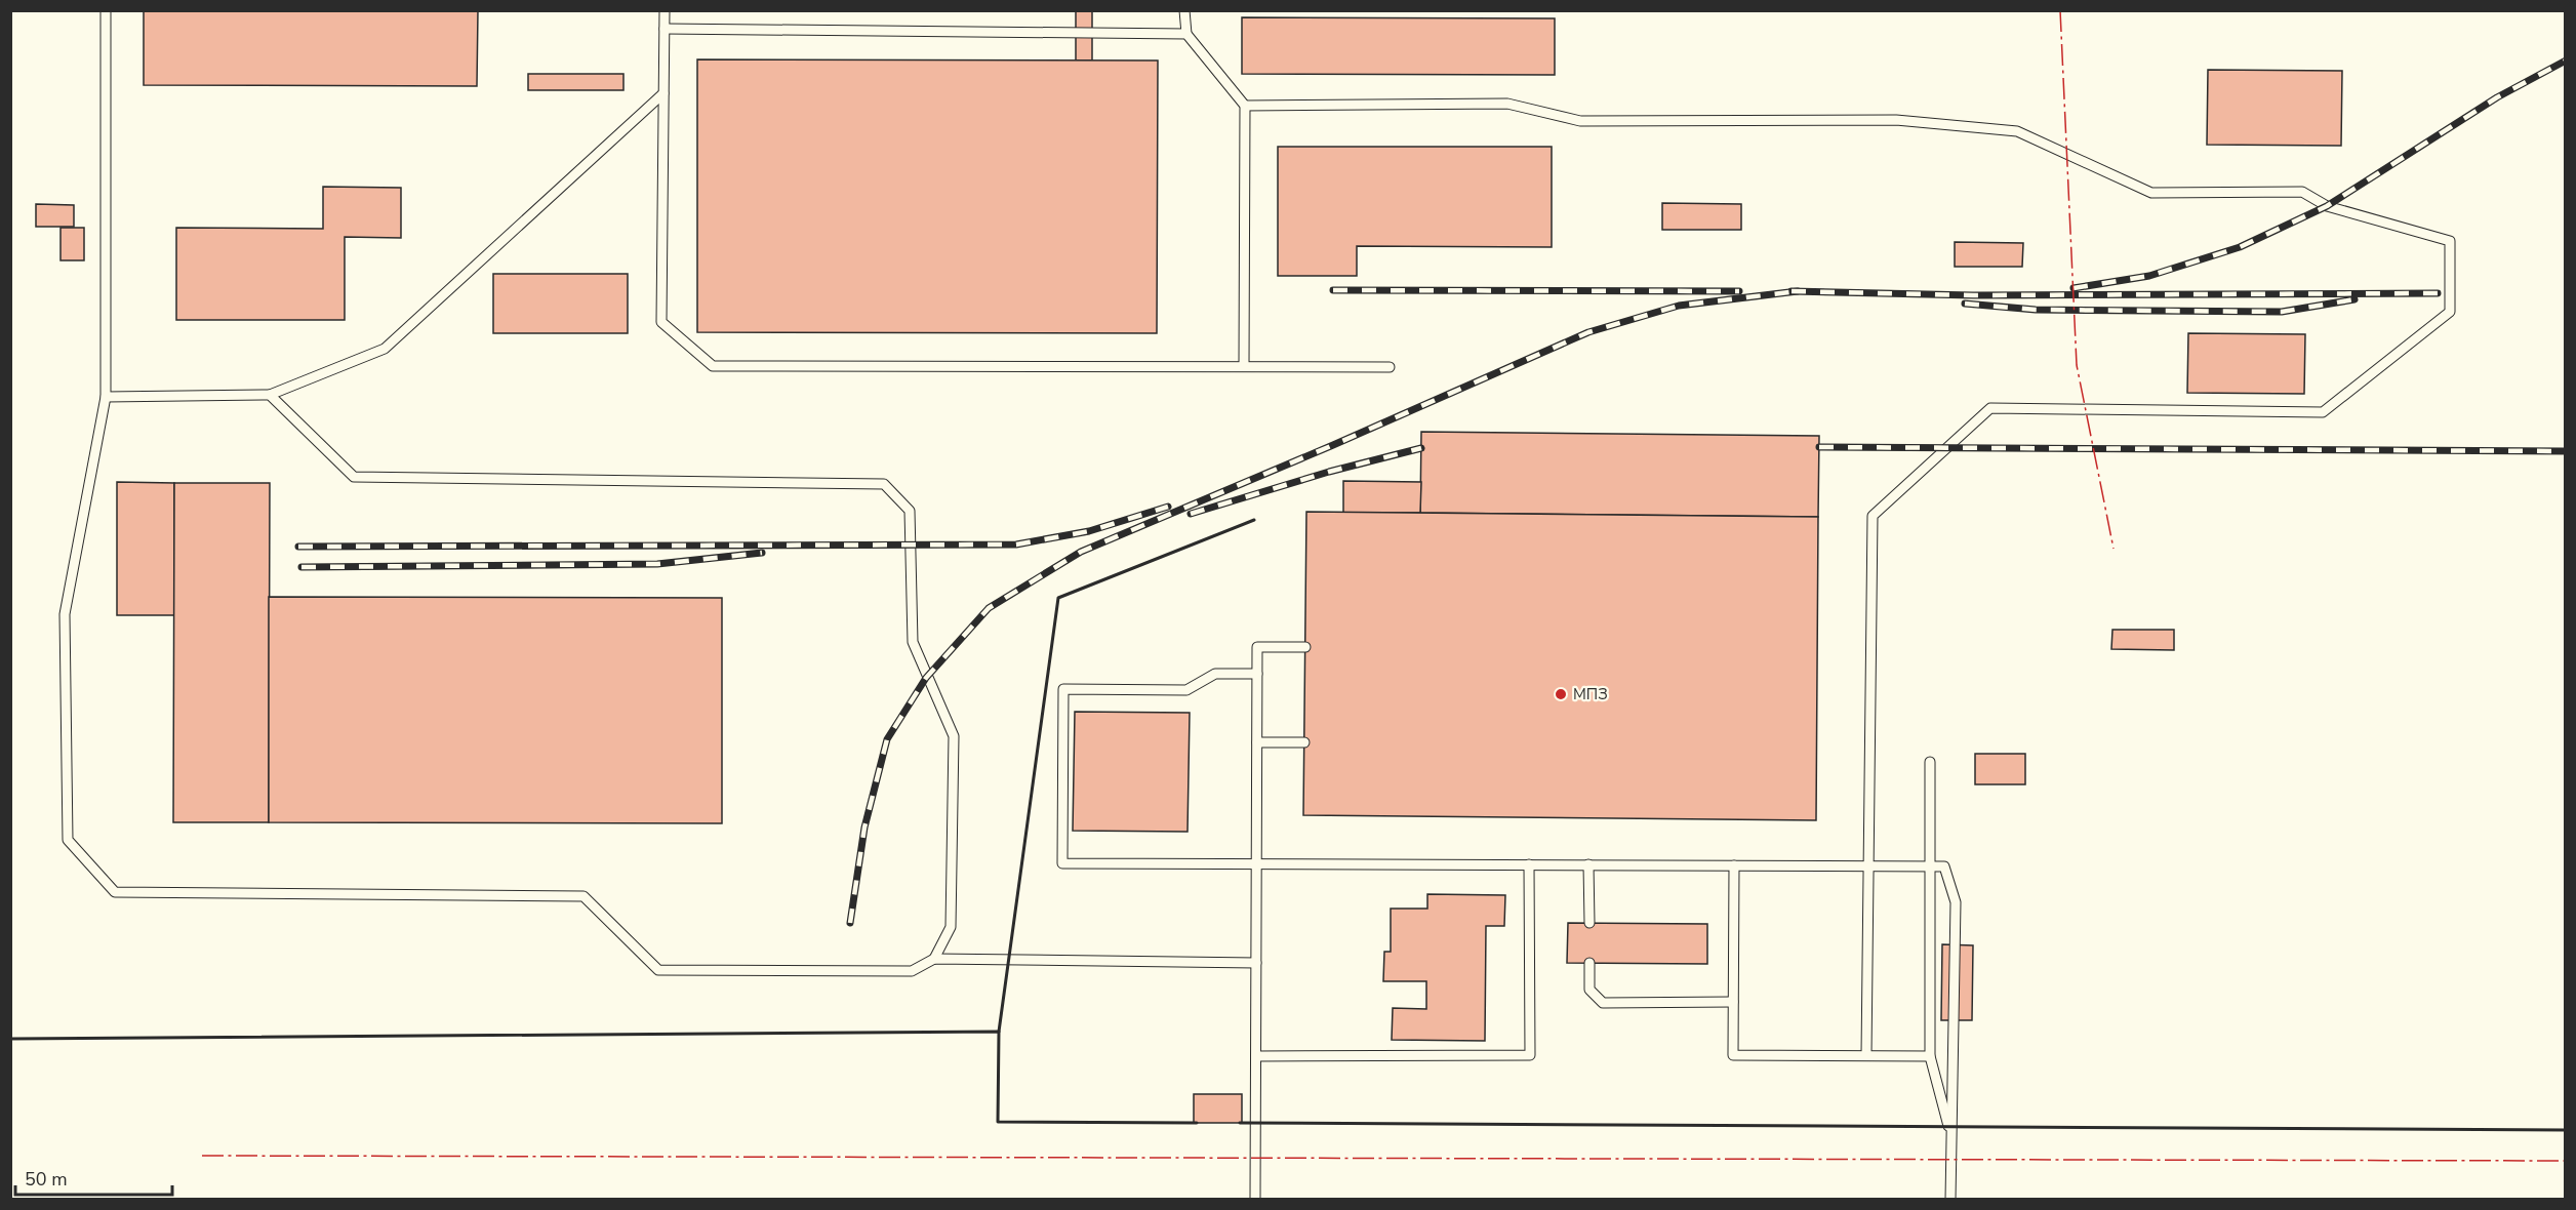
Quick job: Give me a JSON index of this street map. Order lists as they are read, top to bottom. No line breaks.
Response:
{"places":["МПЗ"],"scale_bar":"50 m"}
